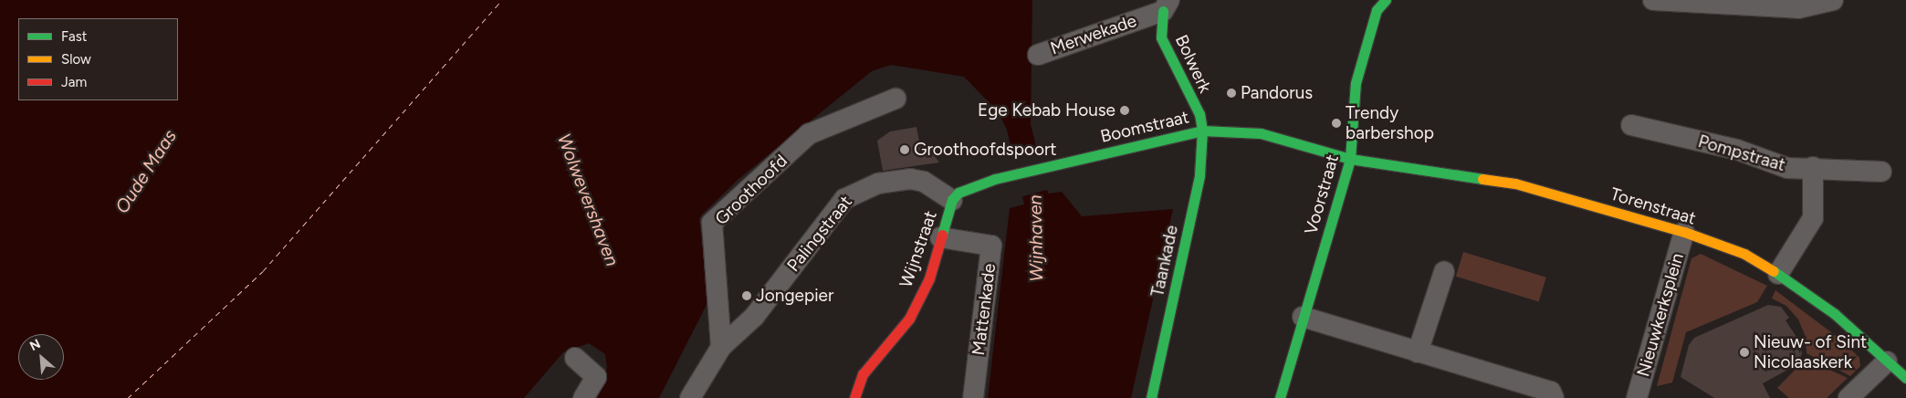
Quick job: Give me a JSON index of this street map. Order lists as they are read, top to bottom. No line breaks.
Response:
{"streets":{"street":["Merwekade","Bolwerk","Boomstraat","Pompstraat","Groothoofd","Voorstraat","Torenstraat","Palingstraat","Wijnstraat","Taankade","Mattenkade","Nieuwkerksplein"]},"crossings":[["Merwekade","Bolwerk"],["Bolwerk","Boomstraat"],["Bolwerk","Taankade"],["Boomstraat","Voorstraat"],["Boomstraat","Torenstraat"],["Boomstraat","Palingstraat"],["Boomstraat","Wijnstraat"],["Boomstraat","Taankade"],["Groothoofd","Palingstraat"],["Voorstraat","Torenstraat"],["Torenstraat","Nieuwkerksplein"],["Palingstraat","Wijnstraat"],["Wijnstraat","Mattenkade"]],"water":["Oude Maas","Wolwevershaven","Wijnhaven"],"places":["Pandorus","Ege Kebab House","Trendy barbershop","Groothoofdspoort","Jongepier","Nieuw- of Sint Nicolaaskerk"],"legend":["Fast","Slow","Jam"],"north":"top left"}
